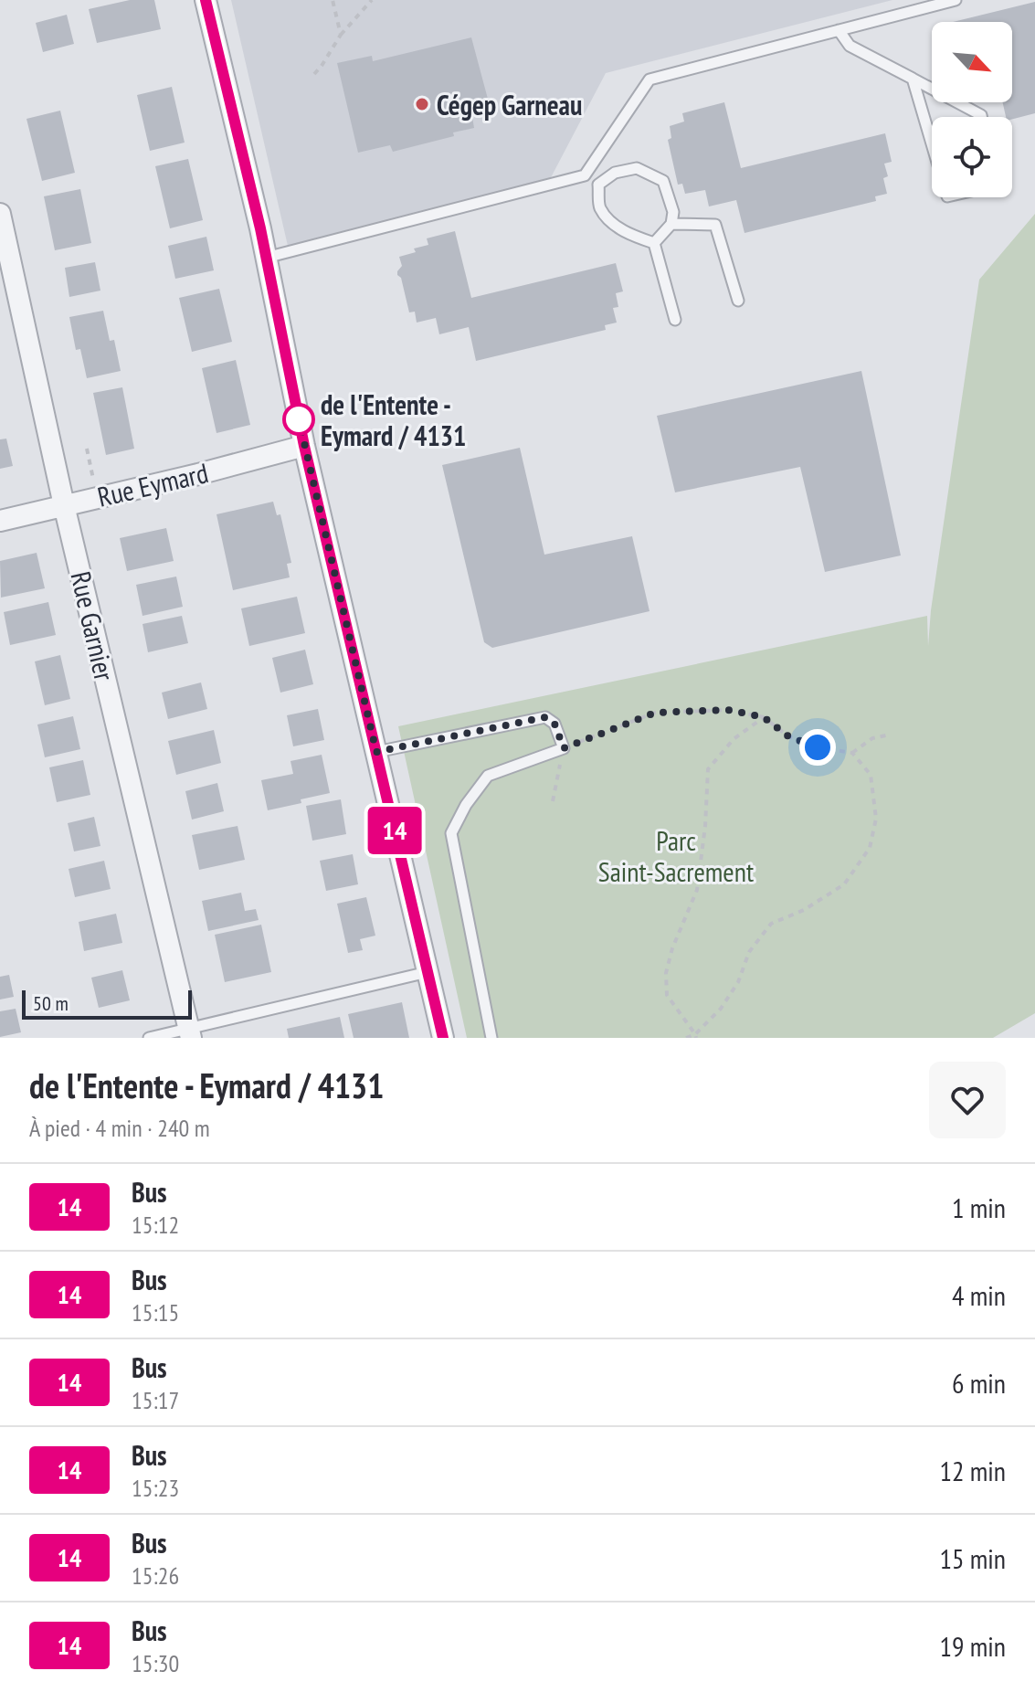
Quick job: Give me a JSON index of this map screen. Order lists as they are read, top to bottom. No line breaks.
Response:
{"streets":{"street":["Rue Eymard","Rue Garnier"]},"crossings":[["Rue Eymard","Rue Garnier"]],"parks":["Parc Saint-Sacrement"],"places":["Cégep Garneau","de l'Entente - Eymard / 4131"],"lines":["bus line 14"],"scale_bar":"50 m","north":"bottom right","page":{"on_map":"14","scale":"50 m","heading":["de l'Entente - Eymard / 4131","À pied · 4 min · 240 m"],"list":[{"mark":"14","name":"Bus","note":"15:12","value":"1 min"},{"mark":"14","name":"Bus","note":"15:15","value":"4 min"},{"mark":"14","name":"Bus","note":"15:17","value":"6 min"},{"mark":"14","name":"Bus","note":"15:23","value":"12 min"},{"mark":"14","name":"Bus","note":"15:26","value":"15 min"},{"mark":"14","name":"Bus","note":"15:30","value":"19 min"}]}}
